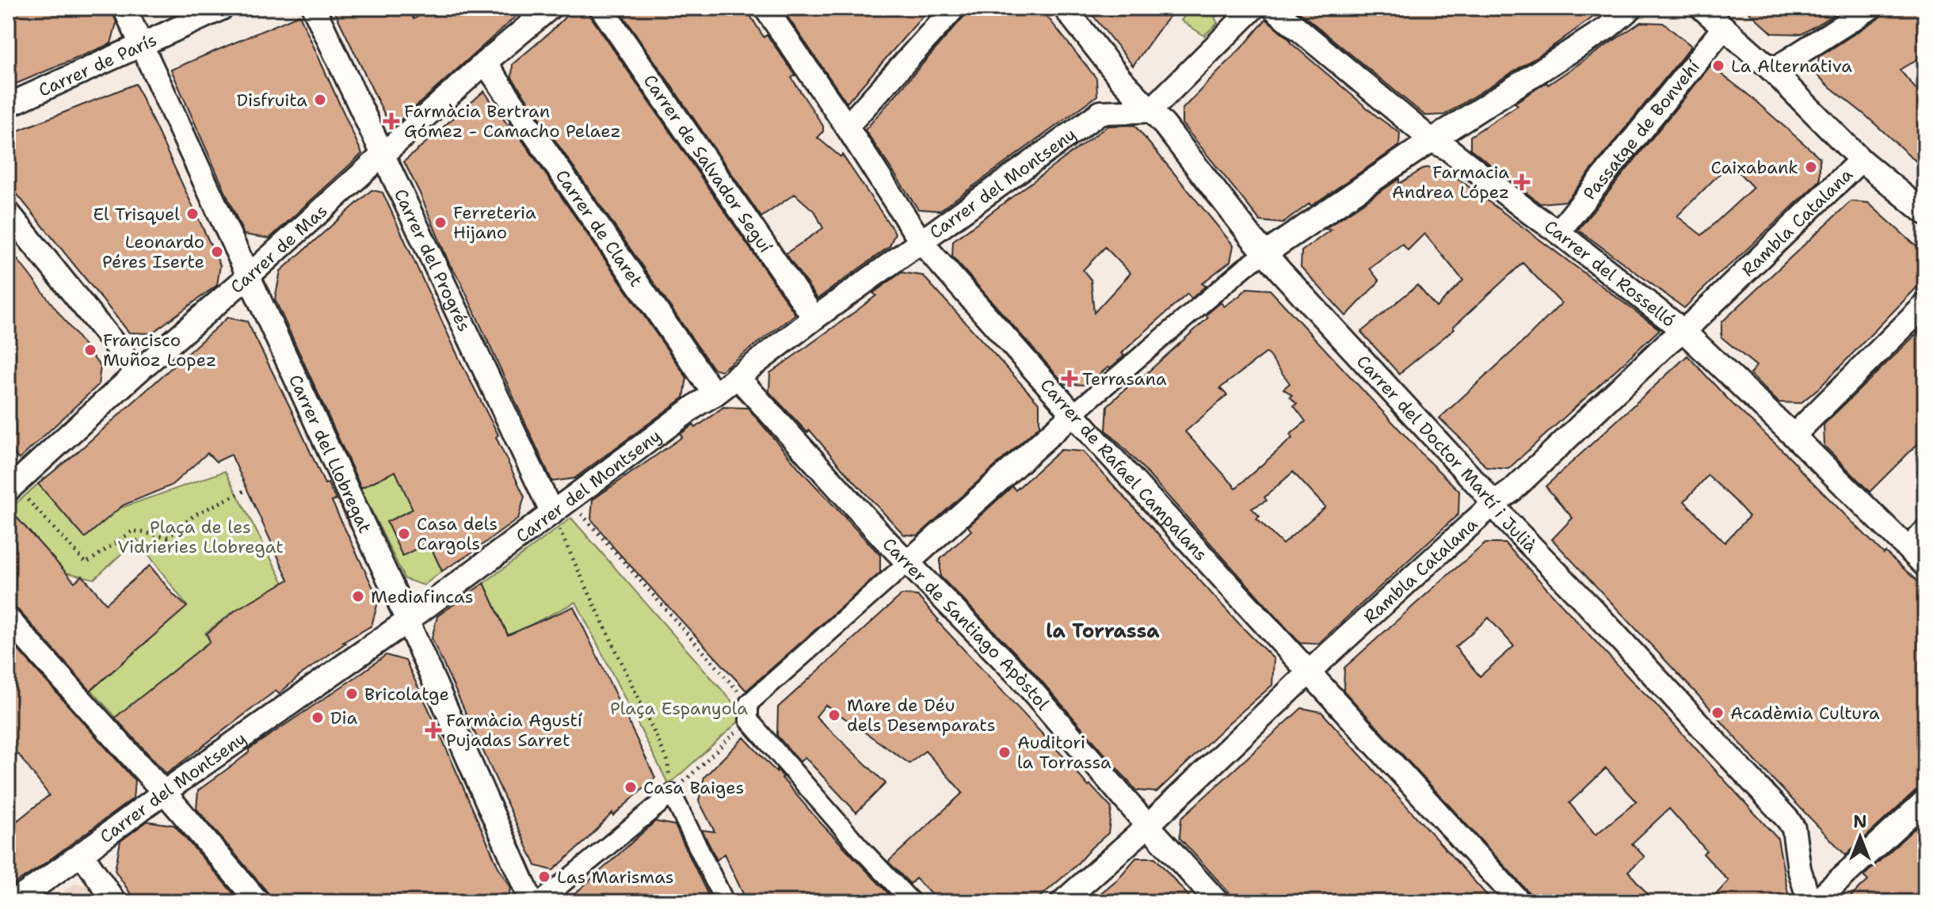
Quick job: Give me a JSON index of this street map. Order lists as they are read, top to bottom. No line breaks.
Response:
{"streets":{"street":["Carrer de París","Passatge de Bonvehí","Carrer de Salvador Seguí","Carrer del Montseny","Rambla Catalana","Carrer de Claret","Carrer de Mas","Carrer del Progrés","Carrer del Rosselló","Carrer del Doctor Martí i Julià","Carrer del Llobregat","Carrer de Rafael Campalans","Carrer de Santiago Apòstol"]},"crossings":[["Carrer de París","Carrer del Llobregat"],["Passatge de Bonvehí","Carrer del Rosselló"],["Carrer de Salvador Seguí","Carrer del Montseny"],["Carrer del Montseny","Carrer de Claret"],["Carrer del Montseny","Carrer del Progrés"],["Carrer del Montseny","Carrer del Doctor Martí i Julià"],["Carrer del Montseny","Carrer del Llobregat"],["Carrer del Montseny","Carrer de Rafael Campalans"],["Carrer del Montseny","Carrer de Santiago Apòstol"],["Rambla Catalana","Carrer del Rosselló"],["Rambla Catalana","Carrer del Doctor Martí i Julià"],["Rambla Catalana","Carrer de Rafael Campalans"],["Rambla Catalana","Carrer de Santiago Apòstol"],["Carrer de Claret","Carrer de Mas"],["Carrer de Mas","Carrer del Progrés"],["Carrer de Mas","Carrer del Llobregat"]],"districts":["la Torrassa"],"parks":["Plaça de les Vidrieries Llobregat","Plaça Espanyola"],"places":{"other":["La Alternativa","Disfruita","Caixabank","El Trisquel","Ferreteria Hijano","Leonardo Péres Iserte","Francisco Muñoz Lopez","Casa dels Cargols","Mediafincas","Bricolatge","Acadèmia Cultura","Mare de Déu dels Desemparats","Dia","Auditori la Torrassa","Casa Baiges","Las Marismas"],"health":["Farmàcia Bertran Gómez - Camacho Pelaez","Farmacia Andrea López","Terrasana","Farmàcia Agustí Pujadas Sarret"]},"north":"top"}
